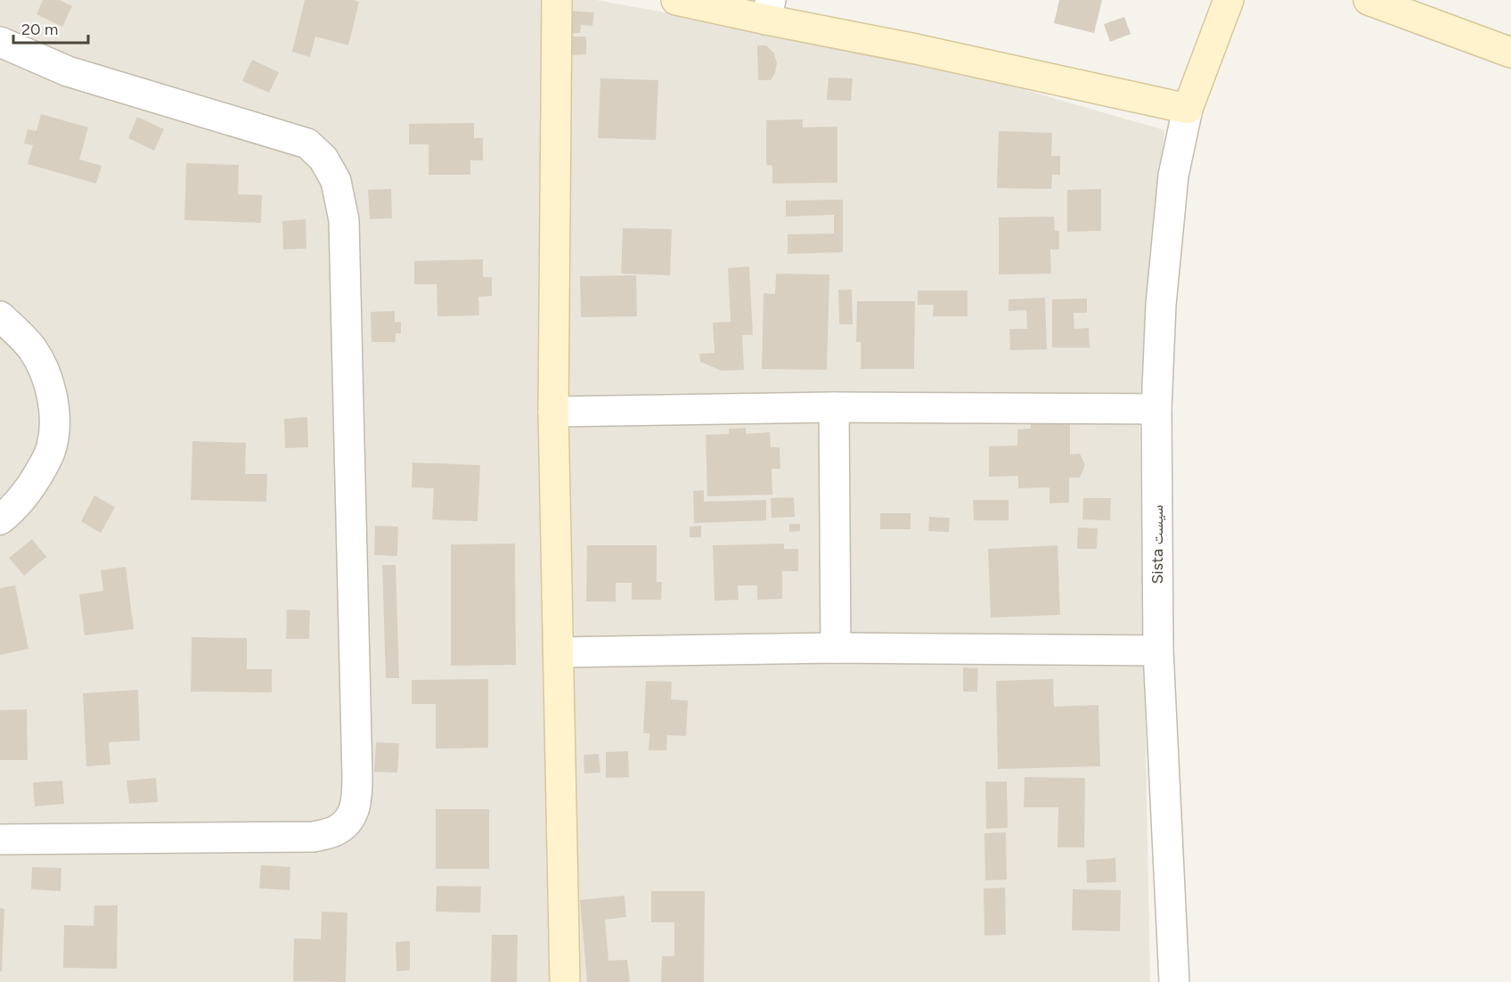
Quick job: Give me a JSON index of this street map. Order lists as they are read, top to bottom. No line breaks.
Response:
{"streets":{"street":["Sista سيست"]},"scale_bar":"20 m"}
